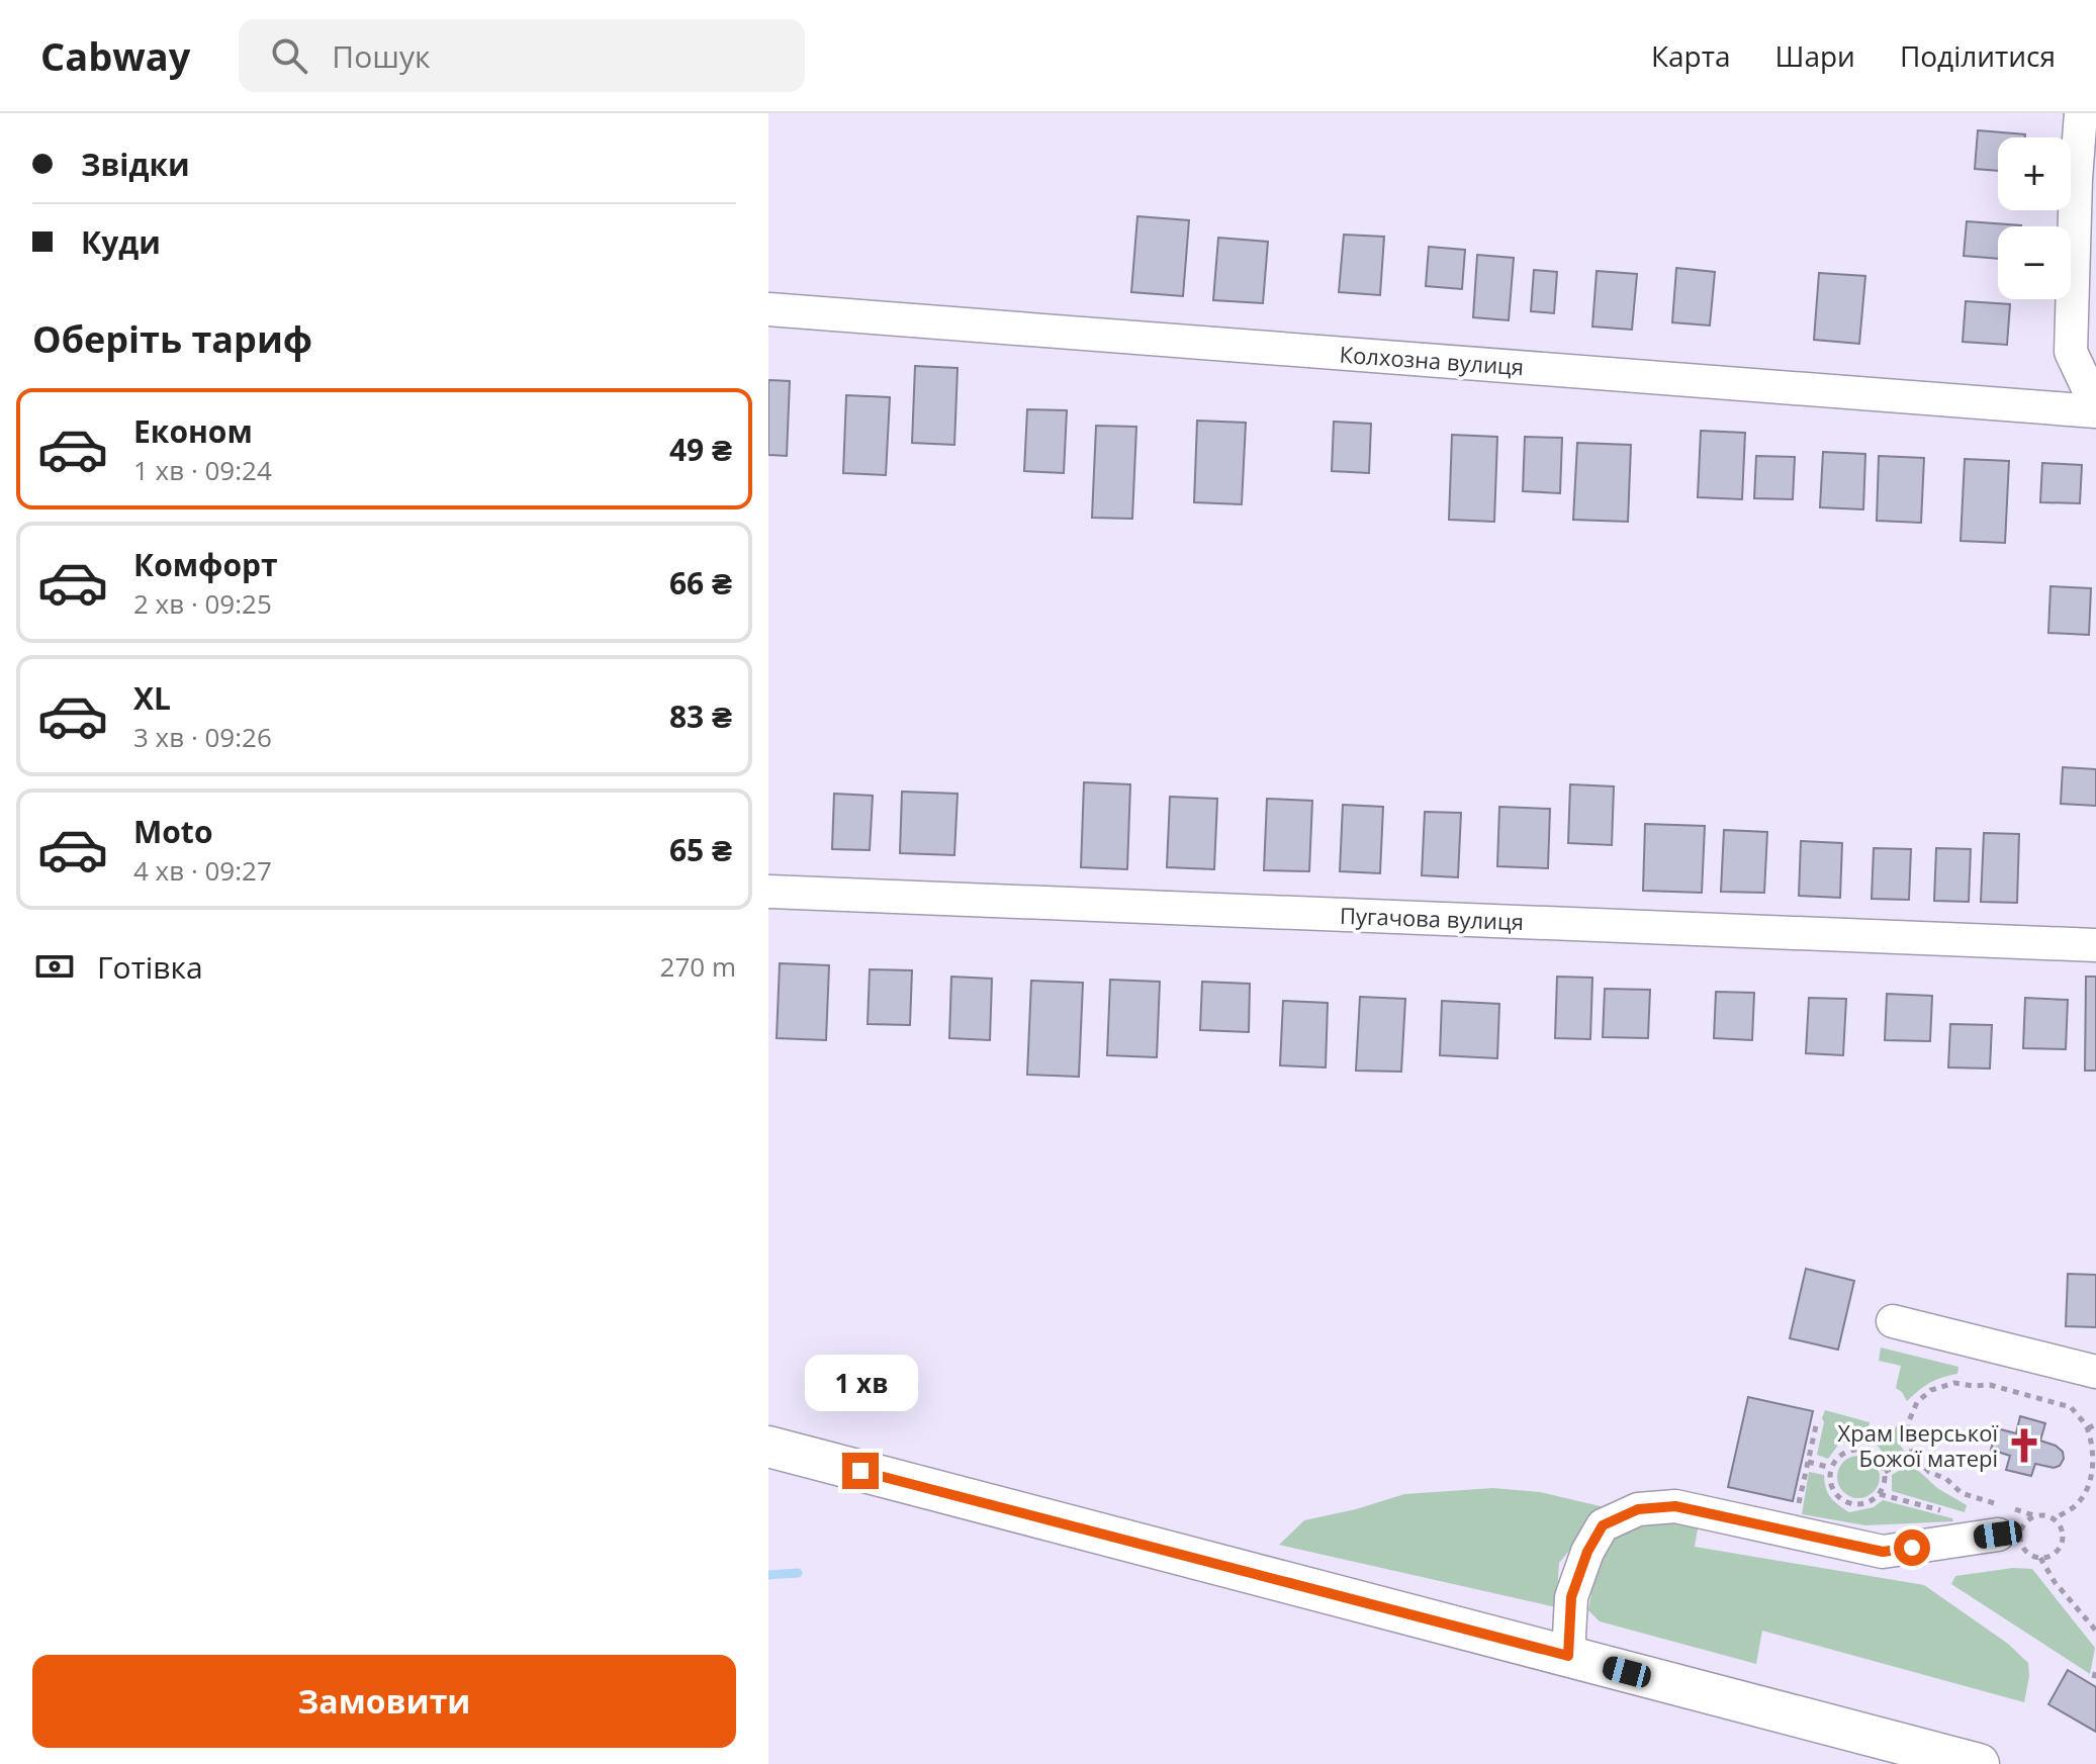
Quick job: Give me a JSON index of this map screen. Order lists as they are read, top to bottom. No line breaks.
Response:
{"streets":{"street":["Колхозна вулиця","Пугачова вулиця"]},"places":{"church":["Храм Іверської Божої матері"]},"page":{"header":"Cabway","search":"Пошук","nav":["Карта","Шари","Поділитися"],"banner":["Звідки","Куди"],"map_buttons":["+","−"],"heading":"Оберіть тариф","list":[{"name":"Економ","note":"1 хв · 09:24","value":"49 ₴"},{"name":"Комфорт","note":"2 хв · 09:25","value":"66 ₴"},{"name":"XL","note":"3 хв · 09:26","value":"83 ₴"},{"name":"Moto","note":"4 хв · 09:27","value":"65 ₴"}],"pay":["Готівка","270 m"],"bubble":"1 хв","buttons":"Замовити"}}
